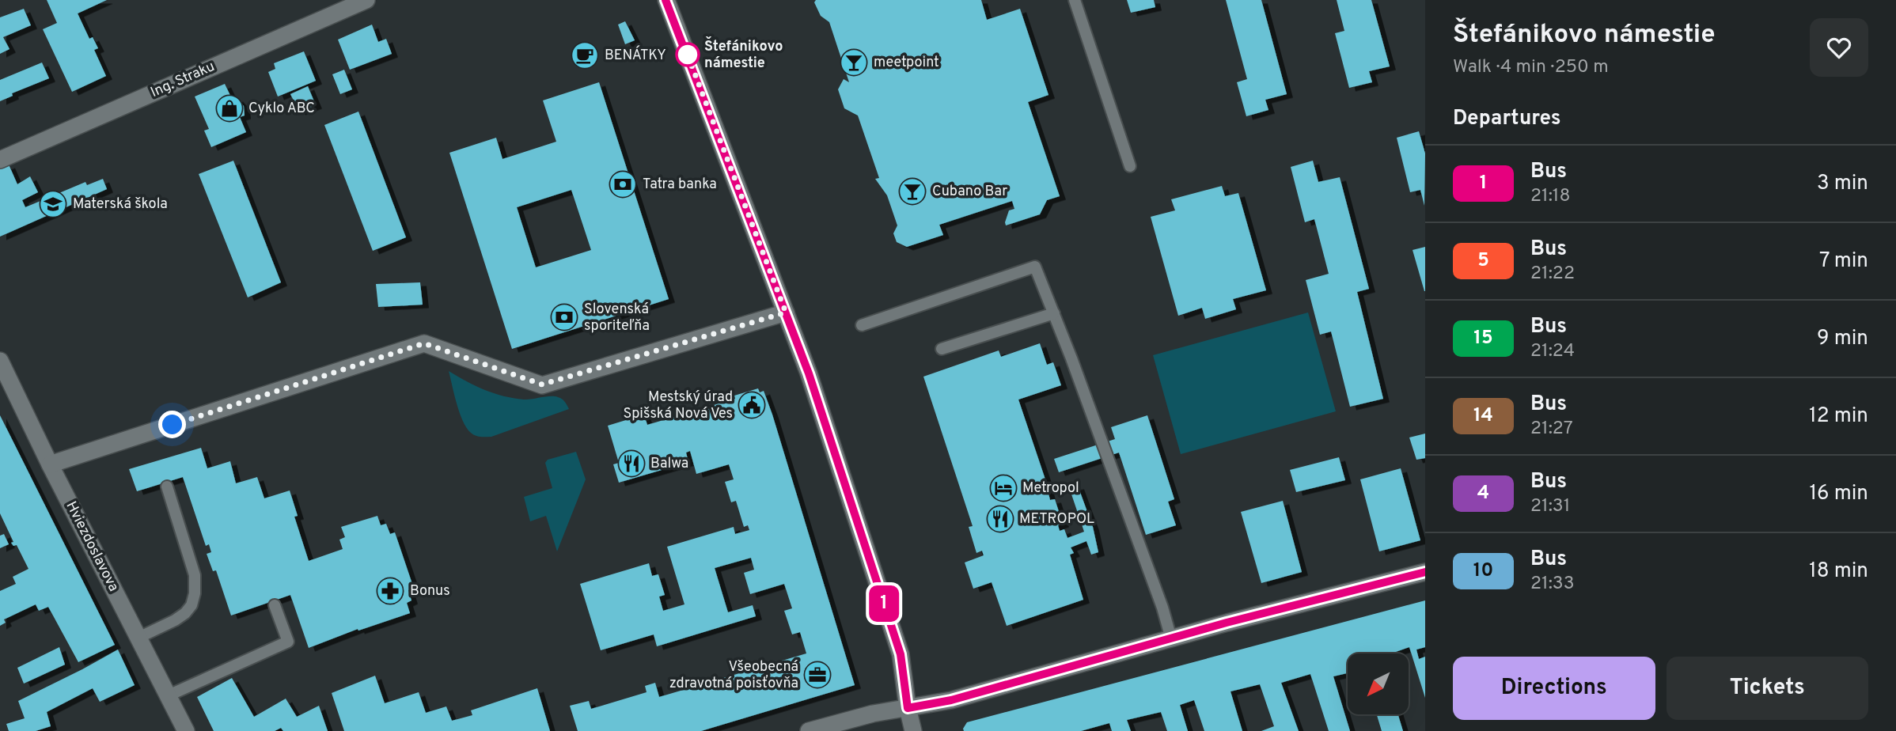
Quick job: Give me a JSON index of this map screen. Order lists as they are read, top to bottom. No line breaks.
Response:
{"streets":{"street":["Ing. Straku","Hviezdoslavova"]},"places":{"other":["Štefánikovo námestie"],"cafe":["BENÁTKY"],"bar":["meetpoint","Cubano Bar"],"shop":["Cyklo ABC"],"bank":["Tatra banka","Slovenská sporiteľňa"],"school or university":["Materská škola"],"public building":["Mestský úrad Spišská Nová Ves"],"restaurant":["Balwa","METROPOL"],"hotel":["Metropol"],"pharmacy":["Bonus"],"office":["Všeobecná zdravotná poisťovňa"]},"lines":["bus line 1"],"north":"bottom left","page":{"on_map":"1","heading":[["Štefánikovo námestie","Walk · 4 min · 250 m"],"Departures"],"list":[{"mark":"1","name":"Bus","note":"21:18","value":"3 min"},{"mark":"5","name":"Bus","note":"21:22","value":"7 min"},{"mark":"15","name":"Bus","note":"21:24","value":"9 min"},{"mark":"14","name":"Bus","note":"21:27","value":"12 min"},{"mark":"4","name":"Bus","note":"21:31","value":"16 min"},{"mark":"10","name":"Bus","note":"21:33","value":"18 min"}],"buttons":["Directions","Tickets"]}}
